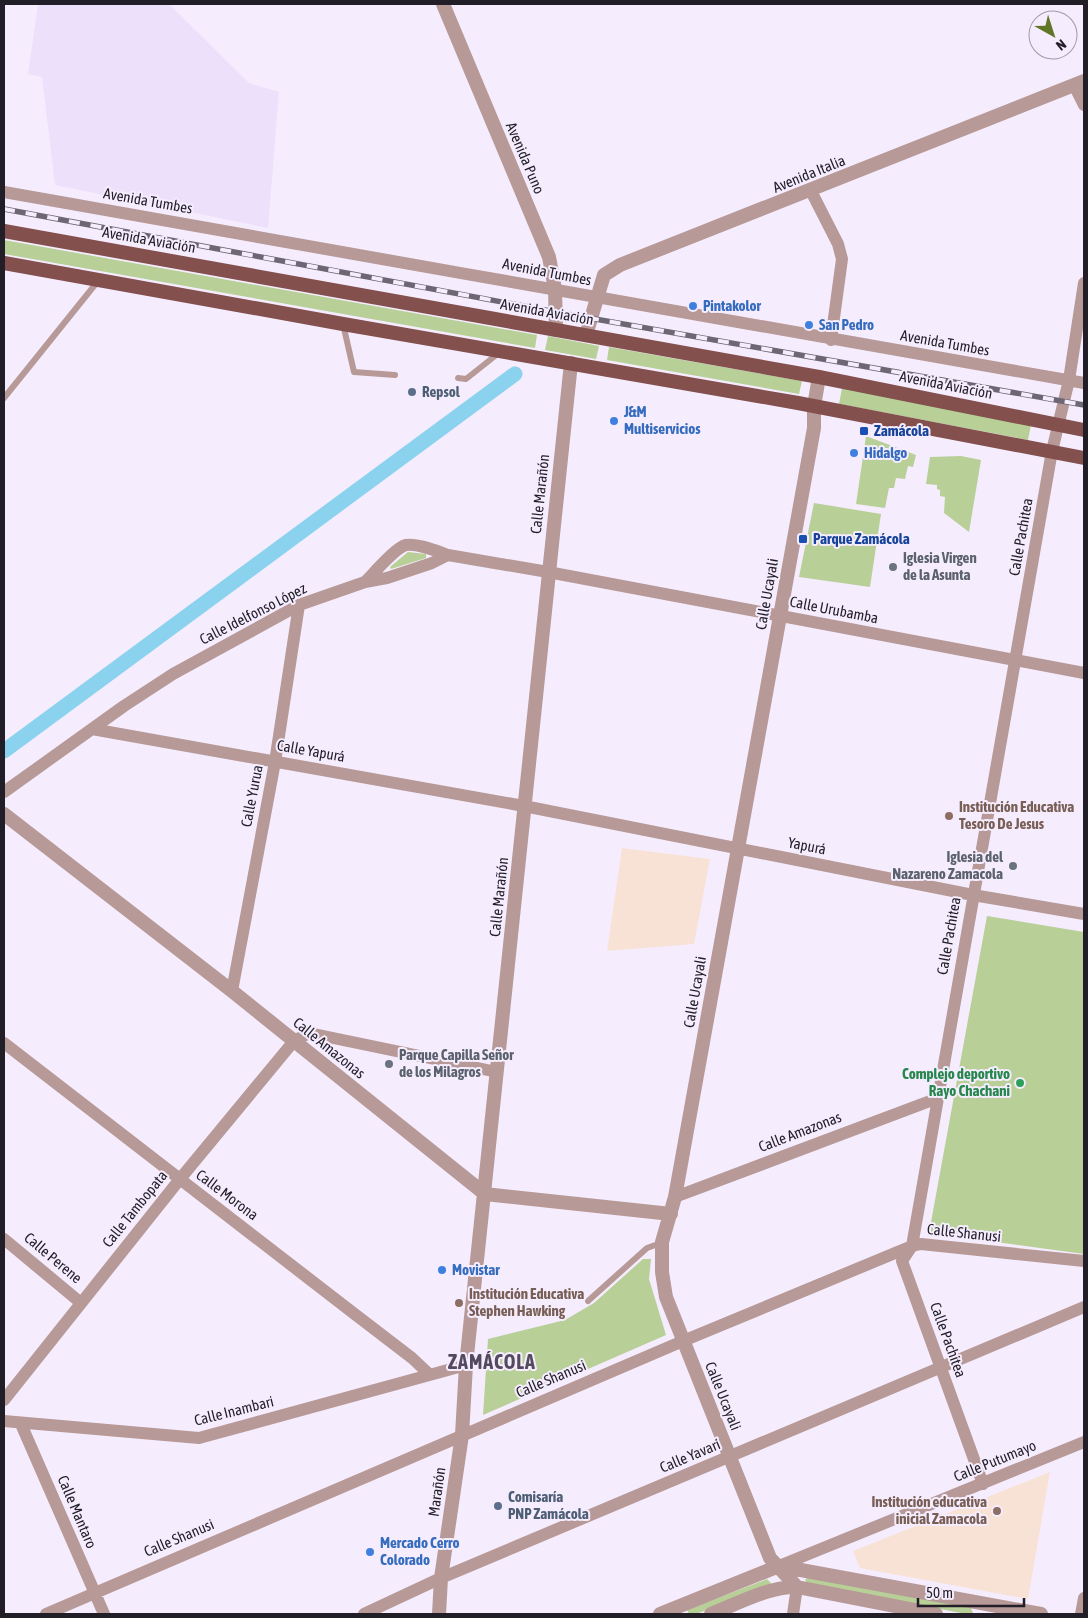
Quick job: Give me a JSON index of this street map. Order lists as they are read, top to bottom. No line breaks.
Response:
{"streets":{"main road":["Avenida Aviación"],"street":["Avenida Puno","Avenida Italia","Avenida Tumbes","Calle Marañón","Calle Pachitea","Calle Ucayali","Calle Urubamba","Calle Idelfonso López","Calle Yapurá","Calle Yurua","Yapurá","Calle Amazonas","Calle Morona","Calle Tambopata","Calle Shanusi","Calle Perene","Calle Inambari","Calle Yavarí","Calle Putumayo","Marañón","Calle Mantaro"]},"crossings":[["Avenida Puno","Avenida Tumbes"],["Avenida Puno","Avenida Aviación"],["Avenida Italia","Avenida Tumbes"],["Avenida Italia","Avenida Aviación"],["Avenida Tumbes","Calle Pachitea"],["Avenida Aviación","Calle Pachitea"],["Avenida Aviación","Calle Ucayali"],["Calle Marañón","Calle Urubamba"],["Calle Marañón","Calle Yapurá"],["Calle Marañón","Yapurá"],["Calle Marañón","Calle Amazonas"],["Calle Marañón","Calle Shanusi"],["Calle Marañón","Calle Inambari"],["Calle Marañón","Marañón"],["Calle Pachitea","Calle Urubamba"],["Calle Pachitea","Yapurá"],["Calle Pachitea","Calle Amazonas"],["Calle Pachitea","Calle Shanusi"],["Calle Pachitea","Calle Yavarí"],["Calle Pachitea","Calle Putumayo"],["Calle Ucayali","Calle Urubamba"],["Calle Ucayali","Yapurá"],["Calle Ucayali","Calle Amazonas"],["Calle Ucayali","Calle Shanusi"],["Calle Ucayali","Calle Yavarí"],["Calle Ucayali","Calle Putumayo"],["Calle Idelfonso López","Calle Yapurá"],["Calle Idelfonso López","Calle Yurua"],["Calle Yapurá","Calle Yurua"],["Calle Yapurá","Yapurá"],["Calle Yurua","Calle Amazonas"],["Calle Amazonas","Calle Tambopata"],["Calle Morona","Calle Tambopata"],["Calle Morona","Calle Inambari"],["Calle Tambopata","Calle Perene"],["Calle Shanusi","Marañón"],["Calle Shanusi","Calle Mantaro"],["Calle Inambari","Calle Mantaro"],["Calle Yavarí","Marañón"]],"districts":["ZAMÁCOLA"],"places":{"other":["Pintakolor","San Pedro","Repsol","J&M Multiservicios","Hidalgo","Iglesia Virgen de la Asunta","Institución Educativa Tesoro De Jesus","Iglesia del Nazareno Zamacola","Parque Capilla Señor de los Milagros","Complejo deportivo Rayo Chachani","Movistar","Institución Educativa Stephen Hawking","Comisaría PNP Zamácola","Institución educativa inicial Zamacola","Mercado Cerro Colorado"],"transit":["Zamácola","Parque Zamácola"]},"scale_bar":"50 m","north":"bottom right"}
